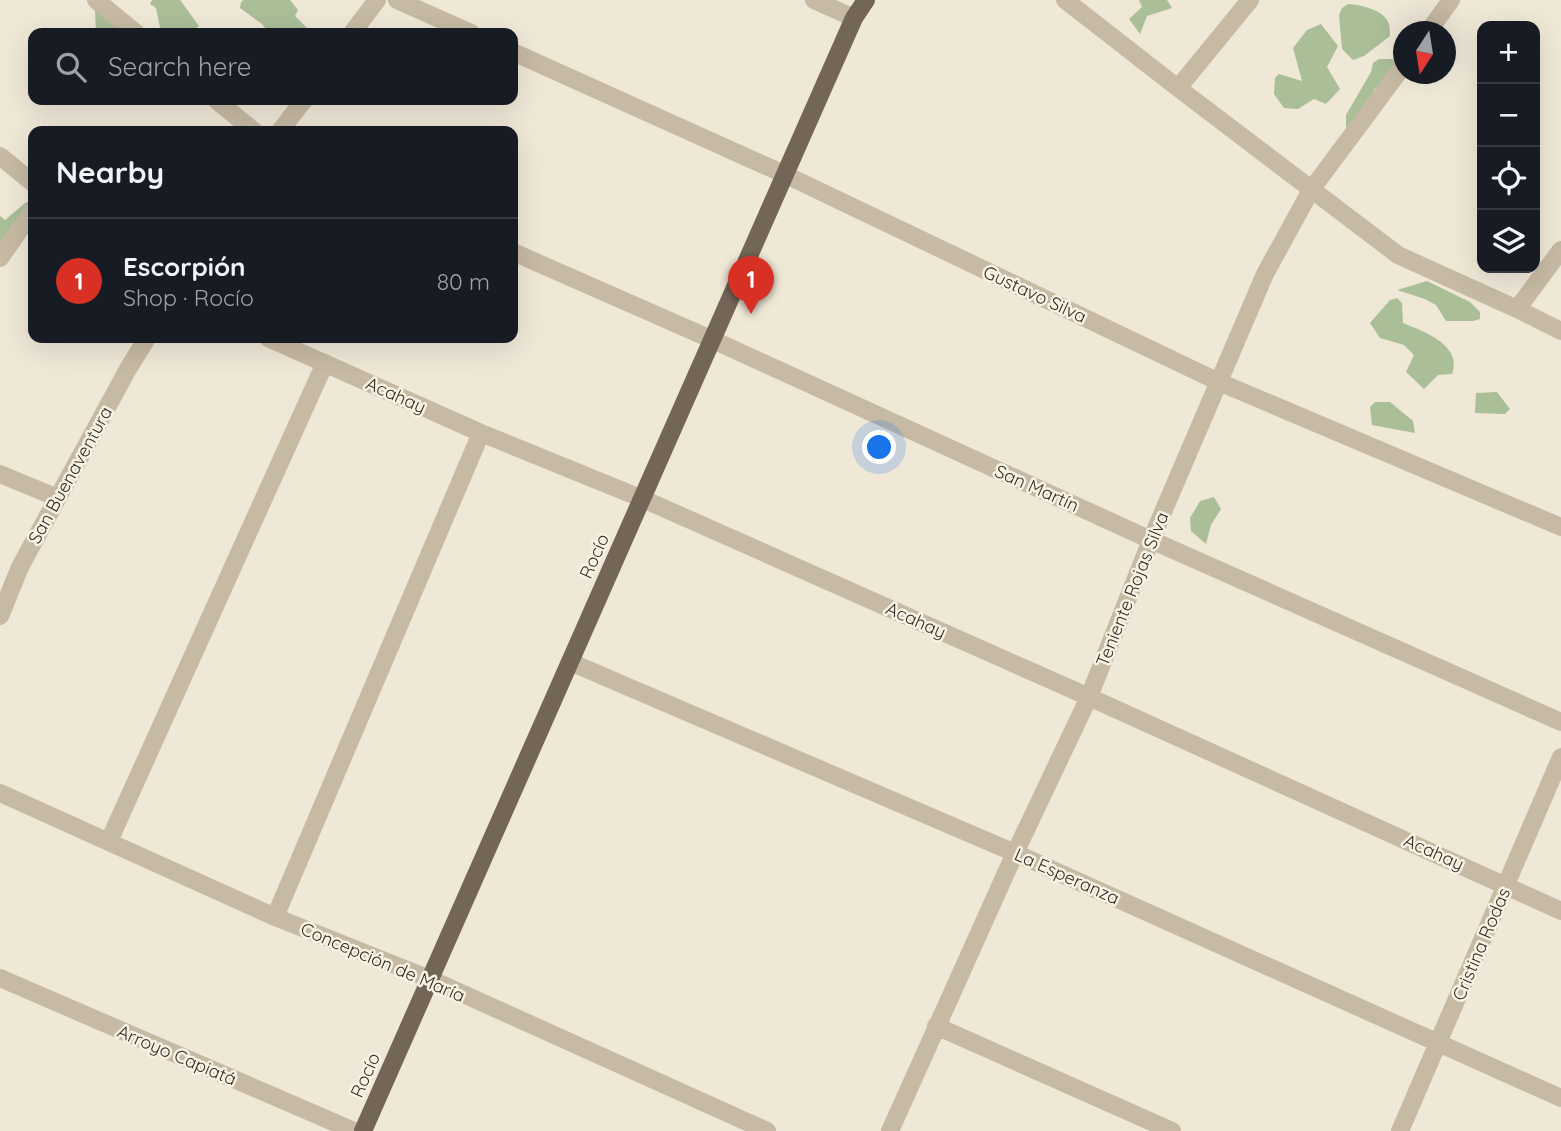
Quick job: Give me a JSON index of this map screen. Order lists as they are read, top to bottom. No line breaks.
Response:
{"streets":{"main road":["Rocío"],"street":["Gustavo Silva","Acahay","San Buenaventura","San Martín","Teniente Rojas Silva","La Esperanza","Cristina Rodas","Concepción de María","Arroyo Capiatá"]},"crossings":[["Gustavo Silva","Rocío"],["Gustavo Silva","Teniente Rojas Silva"],["Acahay","Rocío"],["Acahay","Teniente Rojas Silva"],["Acahay","Cristina Rodas"],["San Martín","Rocío"],["San Martín","Teniente Rojas Silva"],["Rocío","La Esperanza"],["Rocío","Concepción de María"],["Teniente Rojas Silva","La Esperanza"],["La Esperanza","Cristina Rodas"]],"north":"bottom","page":{"map_buttons":["+","−"],"search":"Search here","heading":"Nearby","list":[{"mark":"1","name":"Escorpión","note":"Shop · Rocío","value":"80 m"}],"pins":"1"}}
